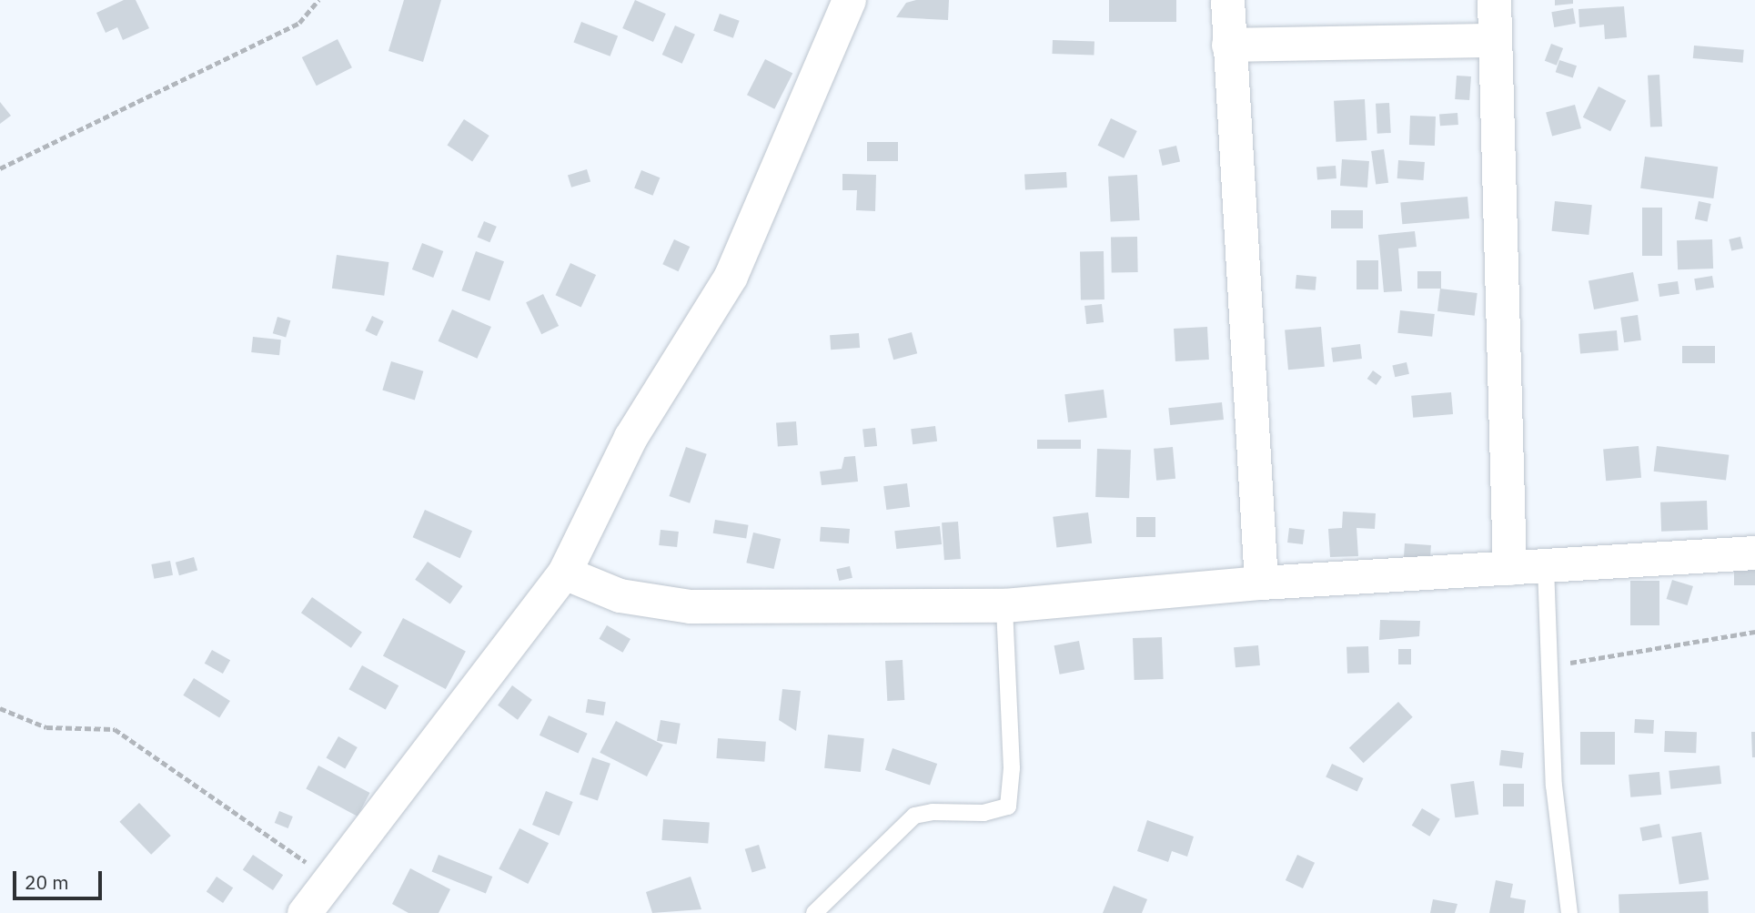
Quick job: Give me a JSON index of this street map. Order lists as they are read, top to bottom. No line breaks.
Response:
{"scale_bar":"20 m"}
